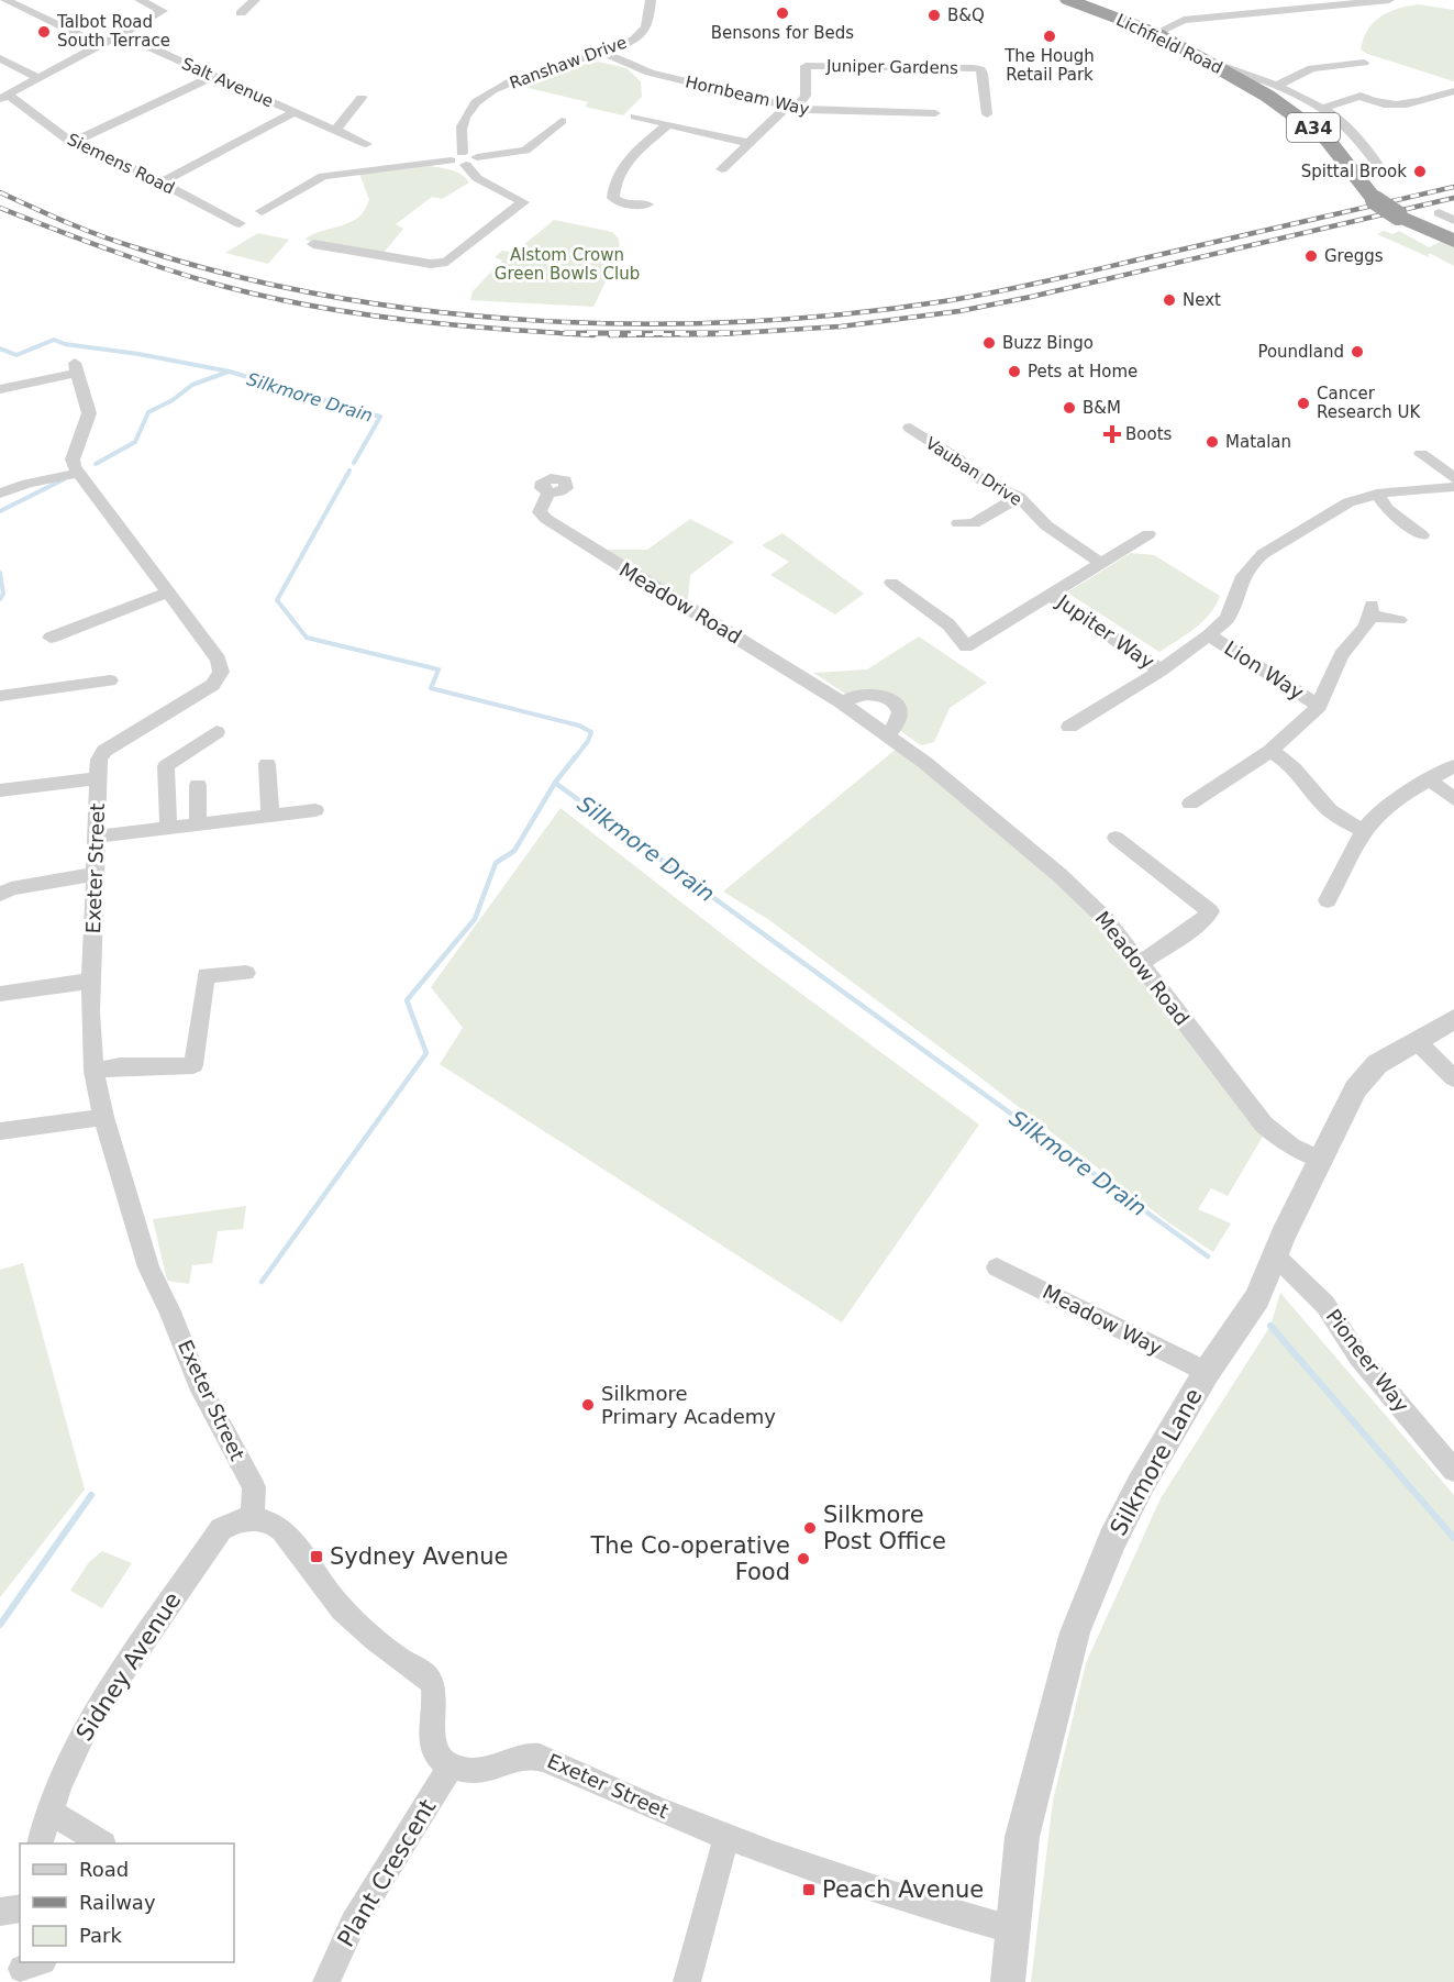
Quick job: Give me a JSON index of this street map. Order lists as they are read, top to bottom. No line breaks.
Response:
{"streets":{"highway":["Lichfield Road","A34"],"street":["Ranshaw Drive","Juniper Gardens","Salt Avenue","Hornbeam Way","Siemens Road","Vauban Drive","Meadow Road","Jupiter Way","Lion Way","Exeter Street","Meadow Way","Pioneer Way","Silkmore Lane","Sidney Avenue","Plant Crescent"]},"crossings":[["Ranshaw Drive","Hornbeam Way"],["Juniper Gardens","Hornbeam Way"],["Meadow Road","Silkmore Lane"],["Exeter Street","Silkmore Lane"],["Exeter Street","Sidney Avenue"],["Exeter Street","Plant Crescent"],["Meadow Way","Silkmore Lane"],["Pioneer Way","Silkmore Lane"]],"water":["Silkmore Drain"],"parks":["Alstom Crown Green Bowls Club"],"places":{"other":["Bensons for Beds","B&Q","Talbot Road South Terrace","The Hough Retail Park","Spittal Brook","Greggs","Next","Buzz Bingo","Poundland","Pets at Home","Cancer Research UK","B&M","Matalan","Silkmore Primary Academy","Silkmore Post Office","The Co-operative Food"],"health":["Boots"],"transit":["Sydney Avenue","Peach Avenue"]},"legend":["Road","Railway","Park"]}
